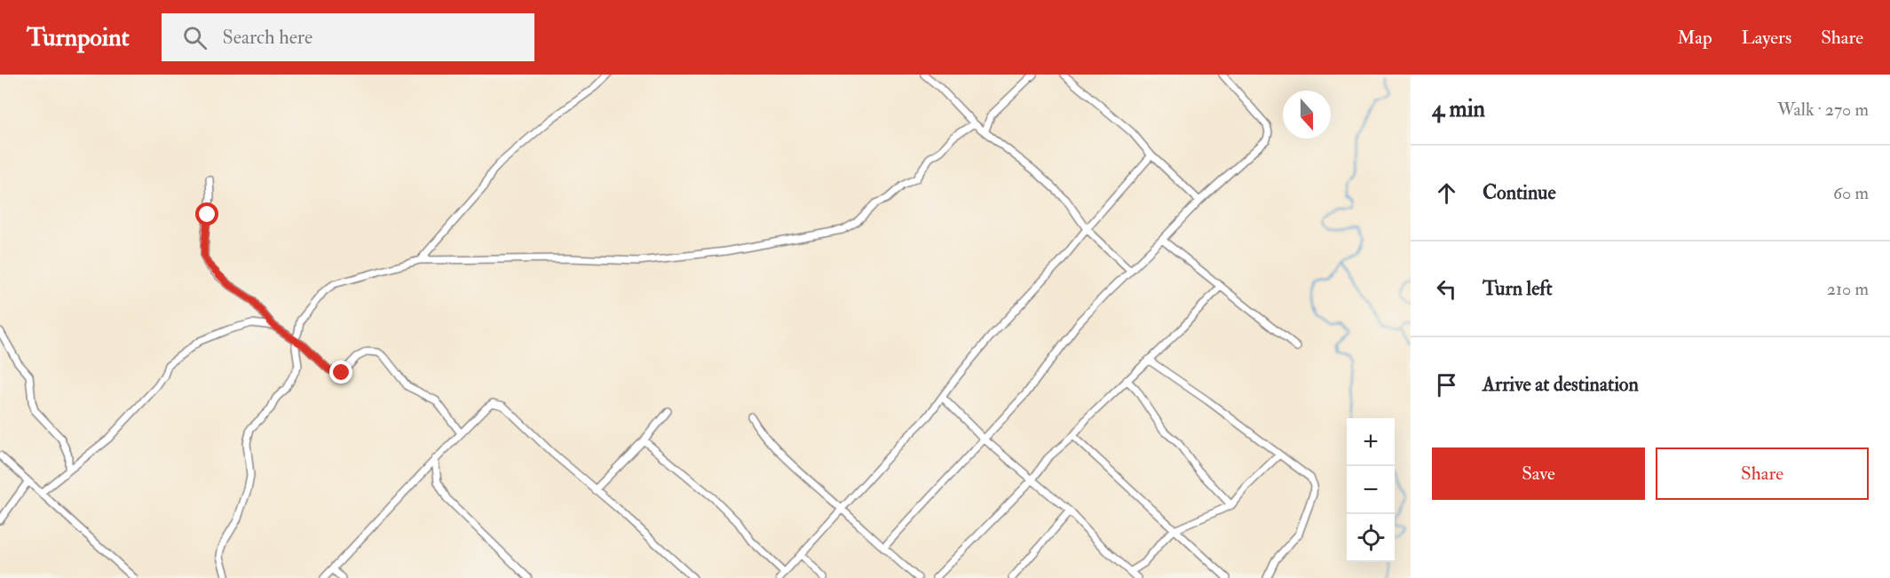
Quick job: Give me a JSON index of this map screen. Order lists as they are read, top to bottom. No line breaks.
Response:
{"north":"bottom","page":{"header":"Turnpoint","search":"Search here","nav":["Map","Layers","Share"],"heading":["4 min","Walk · 270 m"],"list":[["Continue","60 m"],["Turn left","210 m"],"Arrive at destination"],"map_buttons":["+","−"],"buttons":["Save","Share"]}}
